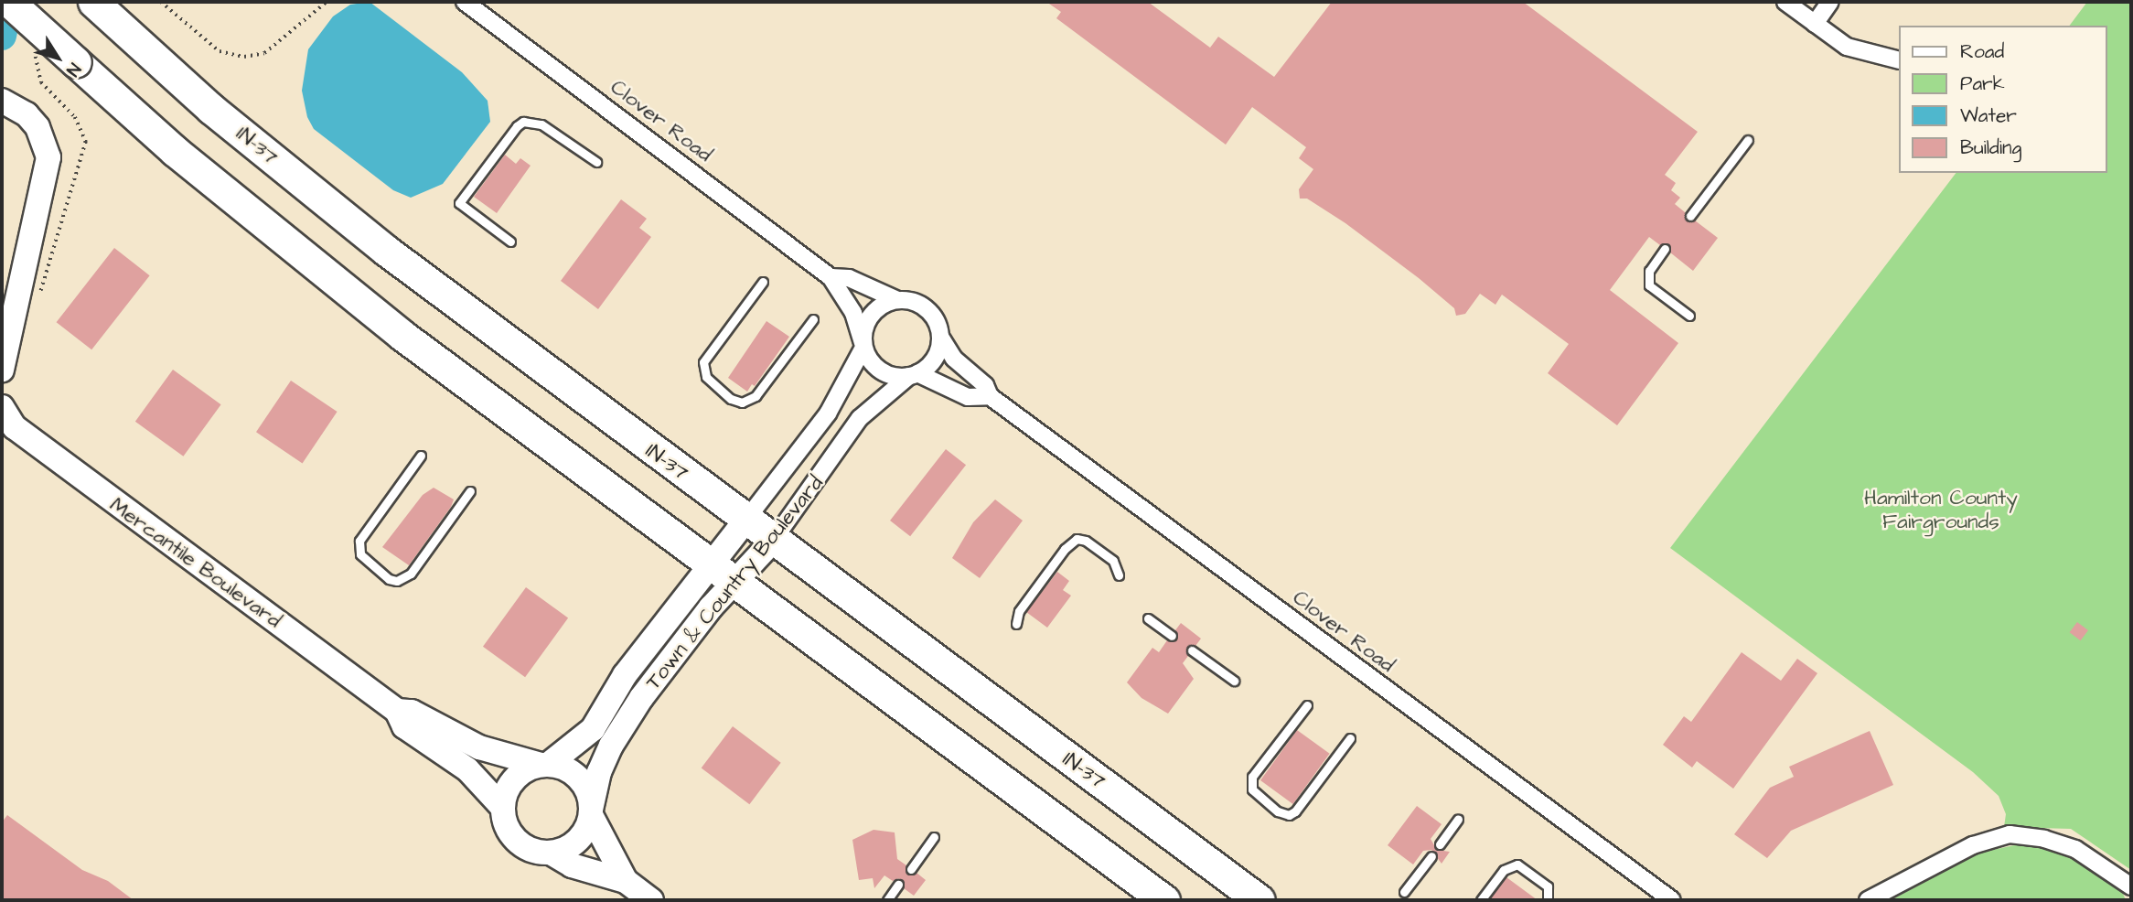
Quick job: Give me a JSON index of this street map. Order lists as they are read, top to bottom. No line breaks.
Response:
{"streets":{"highway":["IN-37"],"street":["Clover Road","Mercantile Boulevard","Town & Country Boulevard"]},"crossings":[["Clover Road","Town & Country Boulevard"],["IN-37","Town & Country Boulevard"],["Mercantile Boulevard","Town & Country Boulevard"]],"parks":["Hamilton County Fairgrounds"],"legend":["Road","Park","Water","Building"],"north":"bottom right"}
